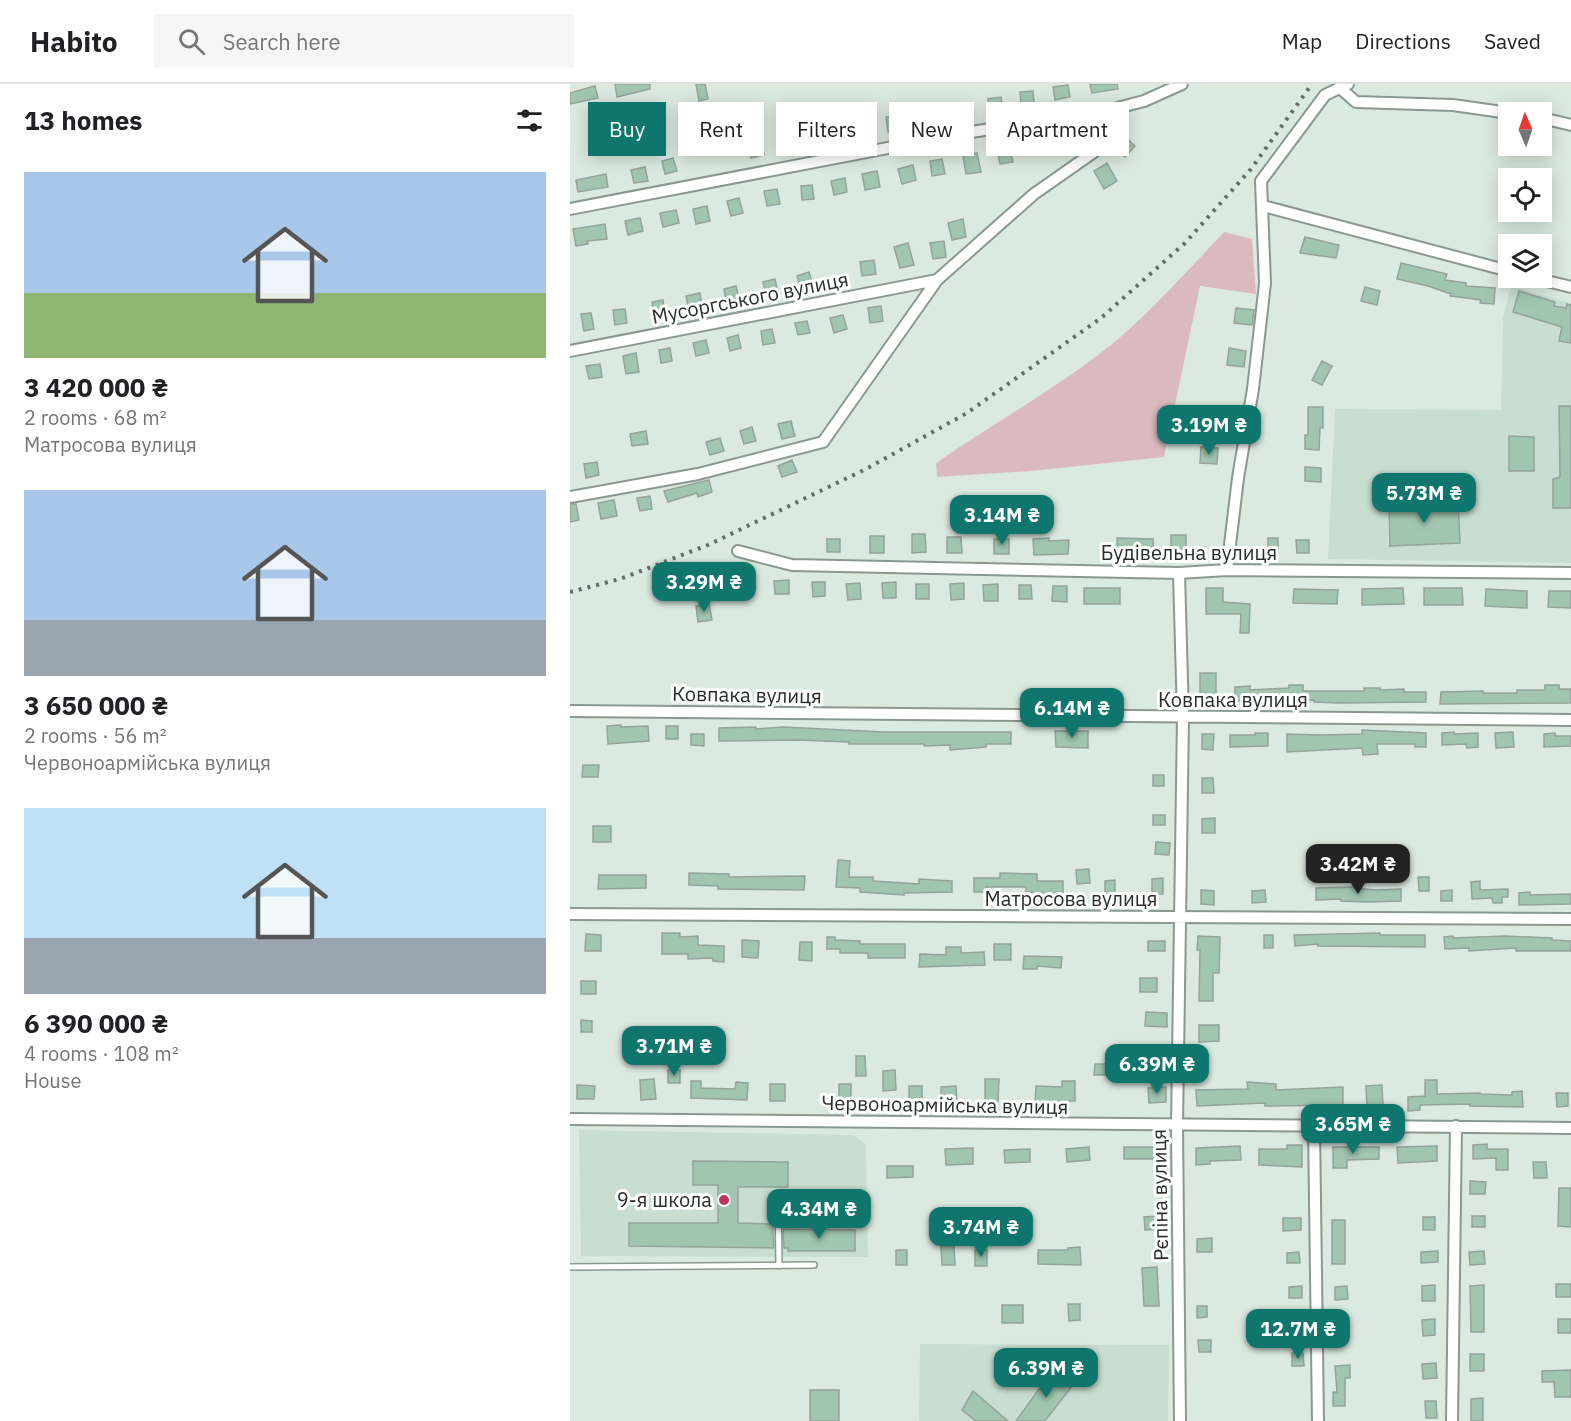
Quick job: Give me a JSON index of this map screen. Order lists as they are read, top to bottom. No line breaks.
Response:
{"streets":{"street":["Мусоргського вулиця","Будівельна вулиця","Ковпака вулиця","Матросова вулиця","Червоноармійська вулиця","Рєпіна вулиця"]},"crossings":[["Будівельна вулиця","Рєпіна вулиця"],["Ковпака вулиця","Рєпіна вулиця"],["Матросова вулиця","Рєпіна вулиця"],["Червоноармійська вулиця","Рєпіна вулиця"]],"places":["9-я школа"],"north":"top","page":{"header":"Habito","search":"Search here","nav":["Map","Directions","Saved"],"heading":"13 homes","chip":["Buy","Rent","Filters","New","Apartment"],"list":[{"name":"3 420 000 ₴","note":"2 rooms · 68 m² · Матросова вулиця"},{"name":"3 650 000 ₴","note":"2 rooms · 56 m² · Червоноармійська вулиця"},{"name":"6 390 000 ₴","note":"4 rooms · 108 m² · House"}],"price":["3.19M ₴","5.73M ₴","3.14M ₴","3.29M ₴","6.14M ₴","3.42M ₴","3.71M ₴","6.39M ₴","3.65M ₴","4.34M ₴","3.74M ₴","12.7M ₴","6.39M ₴"]}}
